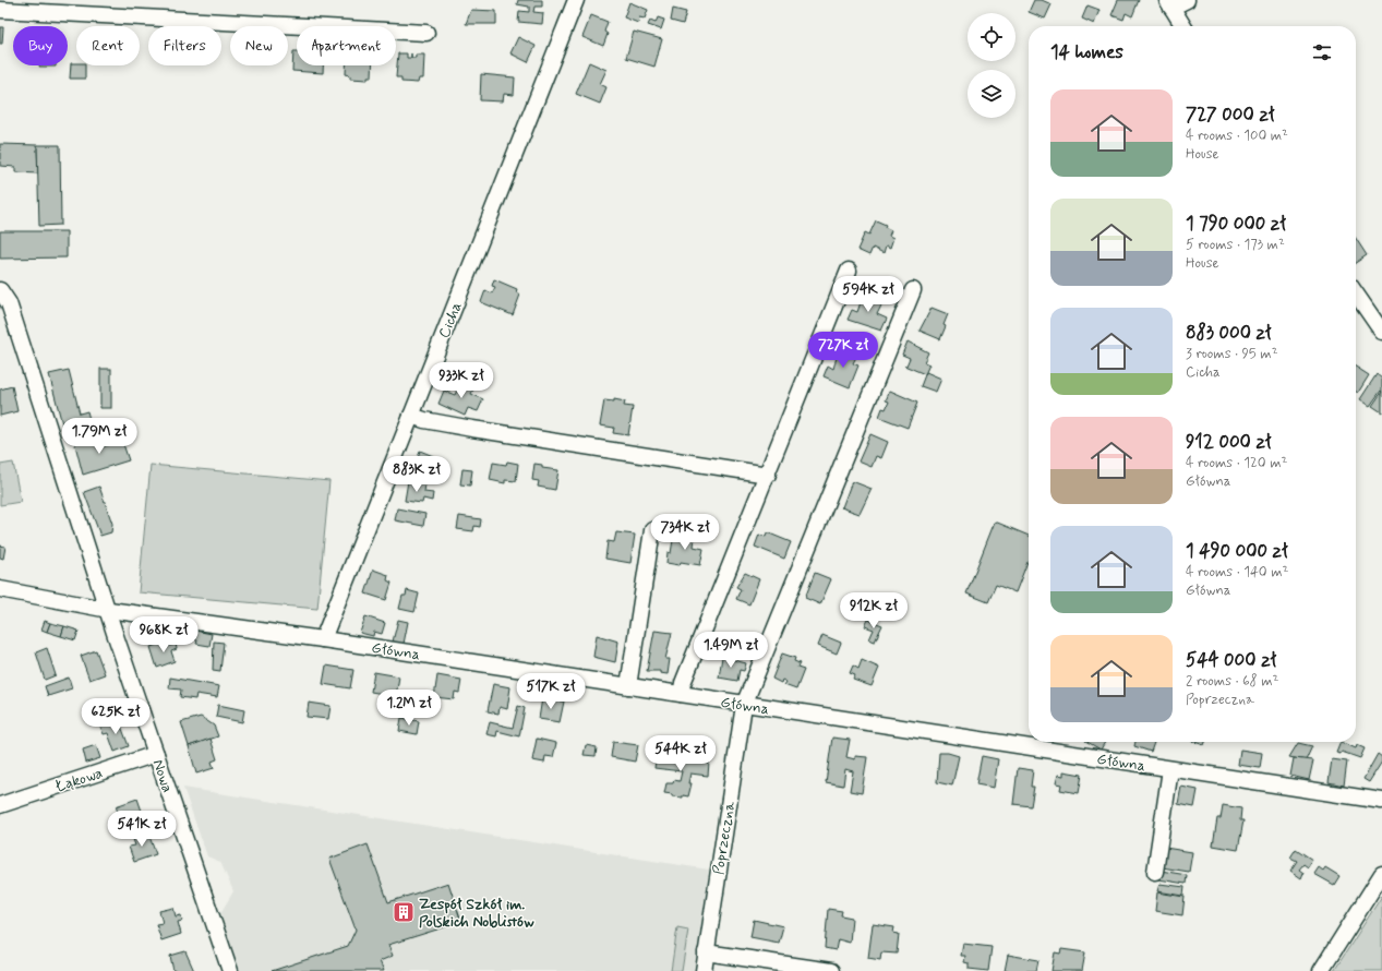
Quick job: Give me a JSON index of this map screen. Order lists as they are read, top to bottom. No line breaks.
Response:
{"streets":{"street":["Cicha","Główna","Nowa","Łąkowa","Poprzeczna"]},"crossings":[["Cicha","Główna"],["Główna","Nowa"],["Główna","Poprzeczna"],["Nowa","Łąkowa"]],"places":{"building":["Zespół Szkół im. Polskich Noblistów"]},"page":{"chip":["Buy","Rent","Filters","New","Apartment"],"heading":"14 homes","list":[{"name":"727 000 zł","note":"4 rooms · 100 m² · House"},{"name":"1 790 000 zł","note":"5 rooms · 173 m² · House"},{"name":"883 000 zł","note":"3 rooms · 95 m² · Cicha"},{"name":"912 000 zł","note":"4 rooms · 120 m² · Główna"},{"name":"1 490 000 zł","note":"4 rooms · 140 m² · Główna"},{"name":"544 000 zł","note":"2 rooms · 68 m² · Poprzeczna"}],"price":["594K zł","727K zł","933K zł","1.79M zł","883K zł","734K zł","912K zł","968K zł","1.49M zł","517K zł","1.2M zł","625K zł","544K zł","541K zł"]}}
